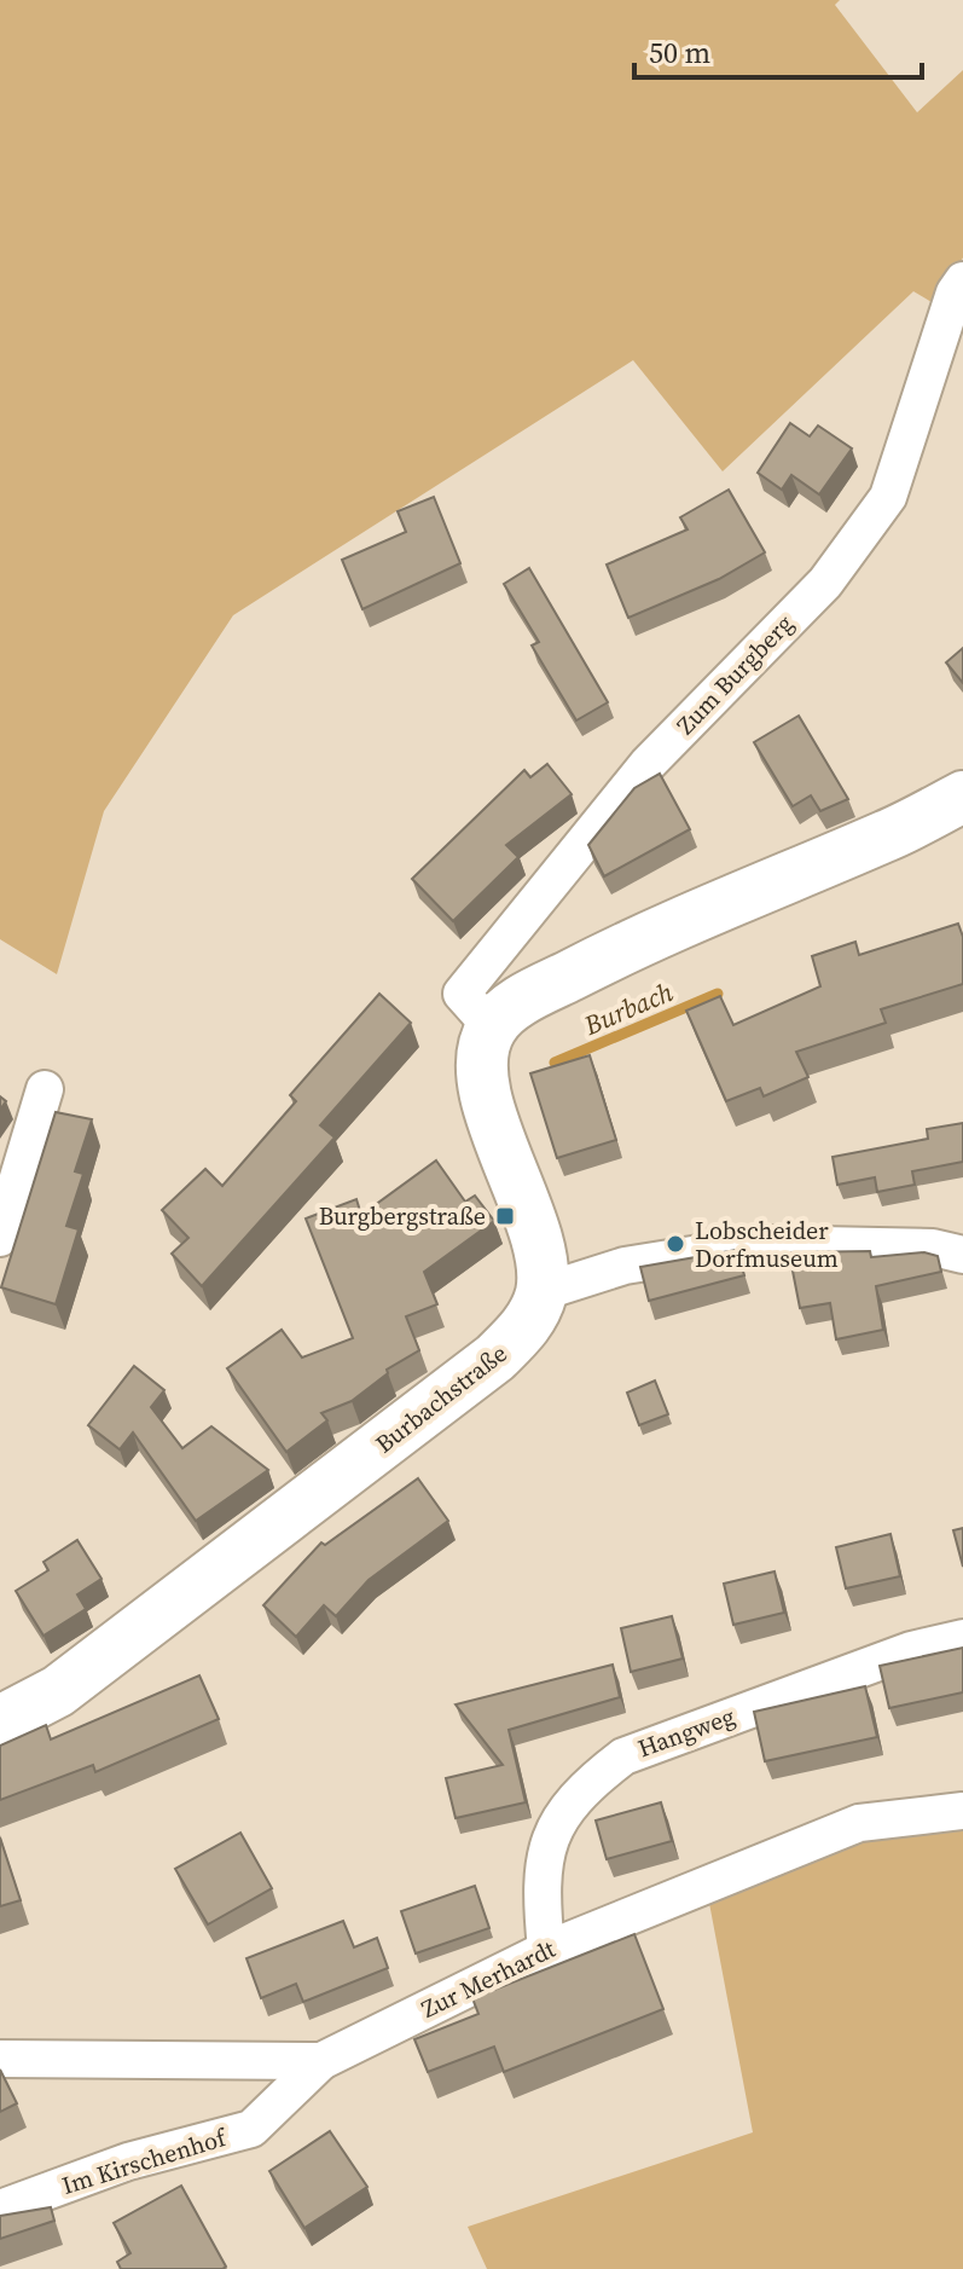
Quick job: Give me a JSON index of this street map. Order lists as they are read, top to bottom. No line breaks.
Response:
{"streets":{"street":["Zum Burgberg","Burbachstraße","Hangweg","Zur Merhardt","Im Kirschenhof"]},"crossings":[["Hangweg","Zur Merhardt"],["Zur Merhardt","Im Kirschenhof"]],"water":["Burbach"],"places":{"transit":["Burgbergstraße"],"other":["Lobscheider Dorfmuseum"]},"scale_bar":"50 m"}
